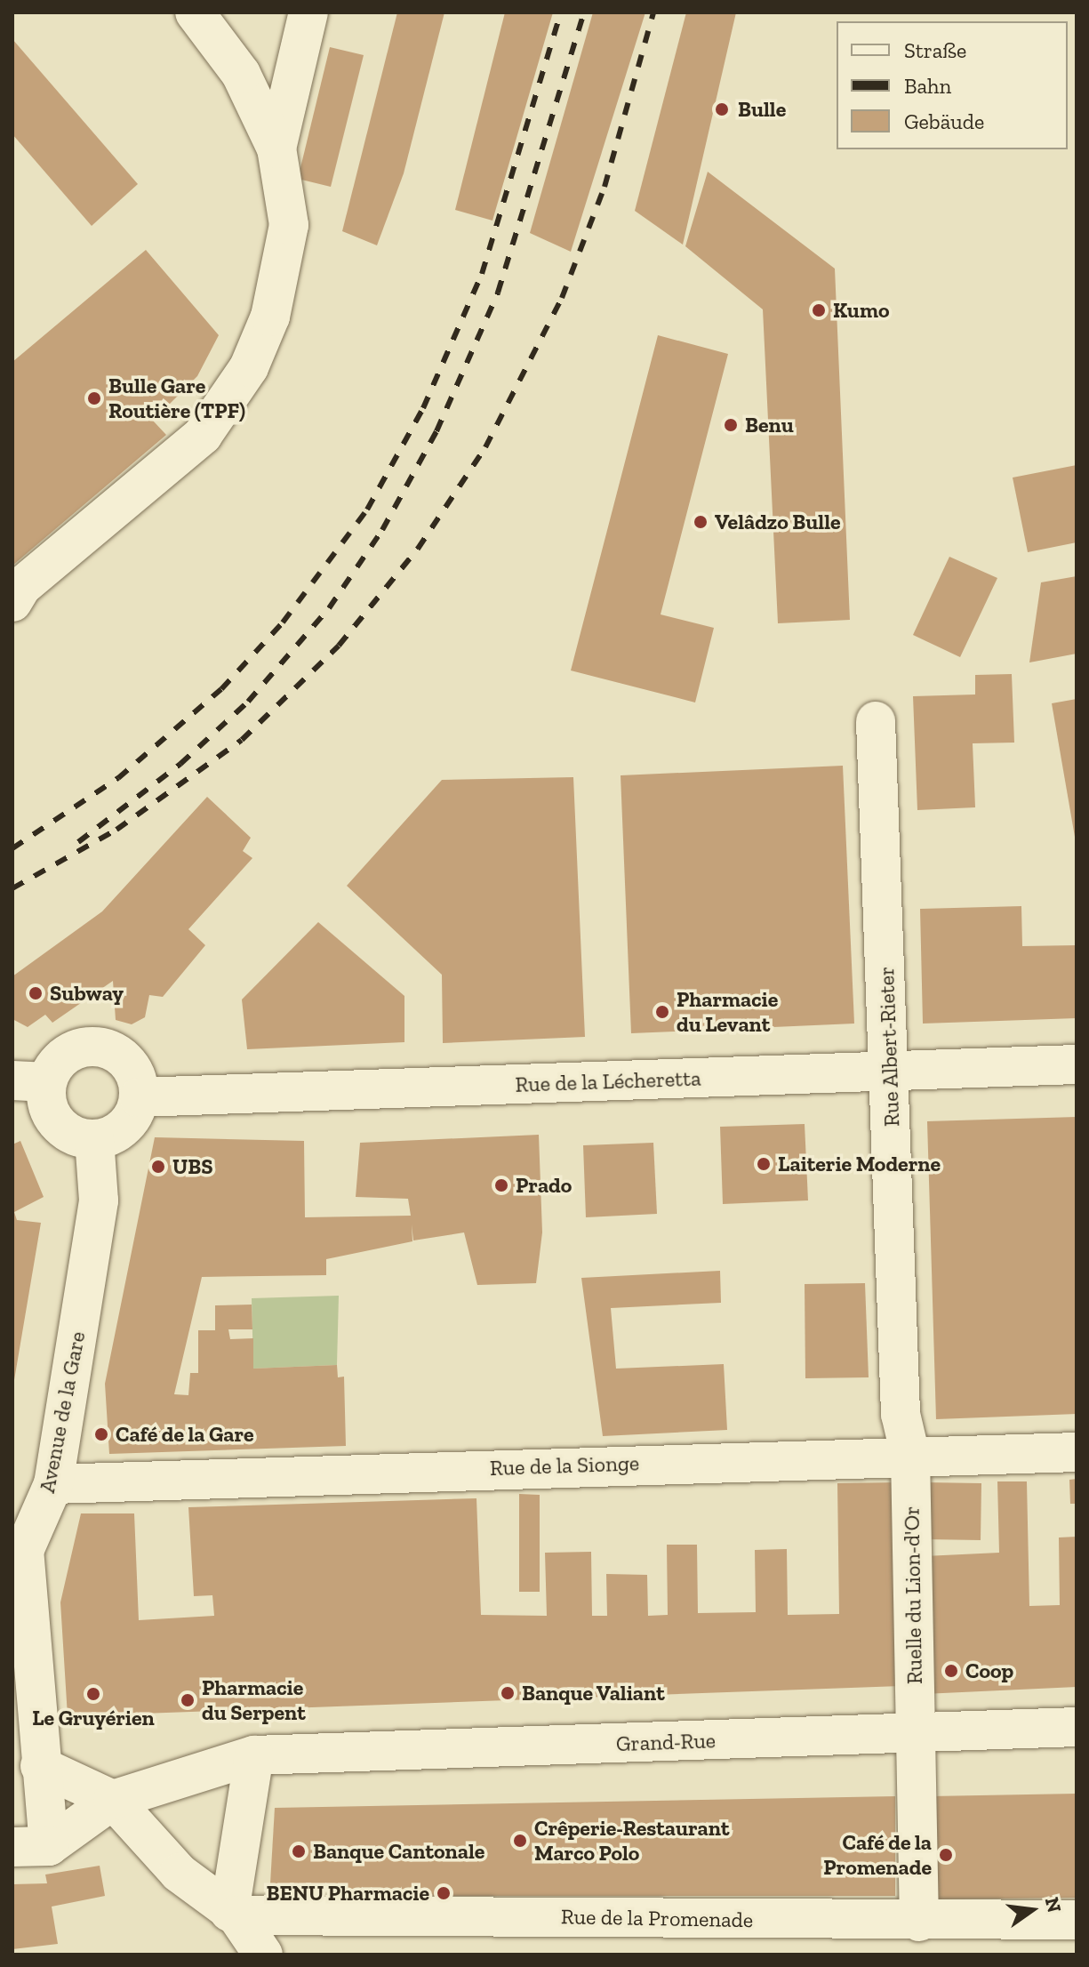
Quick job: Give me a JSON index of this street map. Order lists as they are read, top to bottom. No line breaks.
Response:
{"streets":{"street":["Rue Albert-Rieter","Rue de la Lécheretta","Avenue de la Gare","Rue de la Sionge","Ruelle du Lion-d'Or","Grand-Rue","Rue de la Promenade"]},"crossings":[["Rue Albert-Rieter","Rue de la Lécheretta"],["Rue Albert-Rieter","Rue de la Sionge"],["Rue Albert-Rieter","Ruelle du Lion-d'Or"],["Rue de la Lécheretta","Avenue de la Gare"],["Avenue de la Gare","Rue de la Sionge"],["Avenue de la Gare","Grand-Rue"],["Rue de la Sionge","Ruelle du Lion-d'Or"],["Ruelle du Lion-d'Or","Grand-Rue"],["Ruelle du Lion-d'Or","Rue de la Promenade"]],"places":["Bulle","Kumo","Bulle Gare Routière (TPF)","Benu","Velâdzo Bulle","Subway","Pharmacie du Levant","Laiterie Moderne","UBS","Prado","Café de la Gare","Coop","Banque Valiant","Le Gruyérien","Pharmacie du Serpent","Crêperie-Restaurant Marco Polo","Banque Cantonale","Café de la Promenade","BENU Pharmacie"],"legend":["Straße","Bahn","Gebäude"],"north":"right"}
